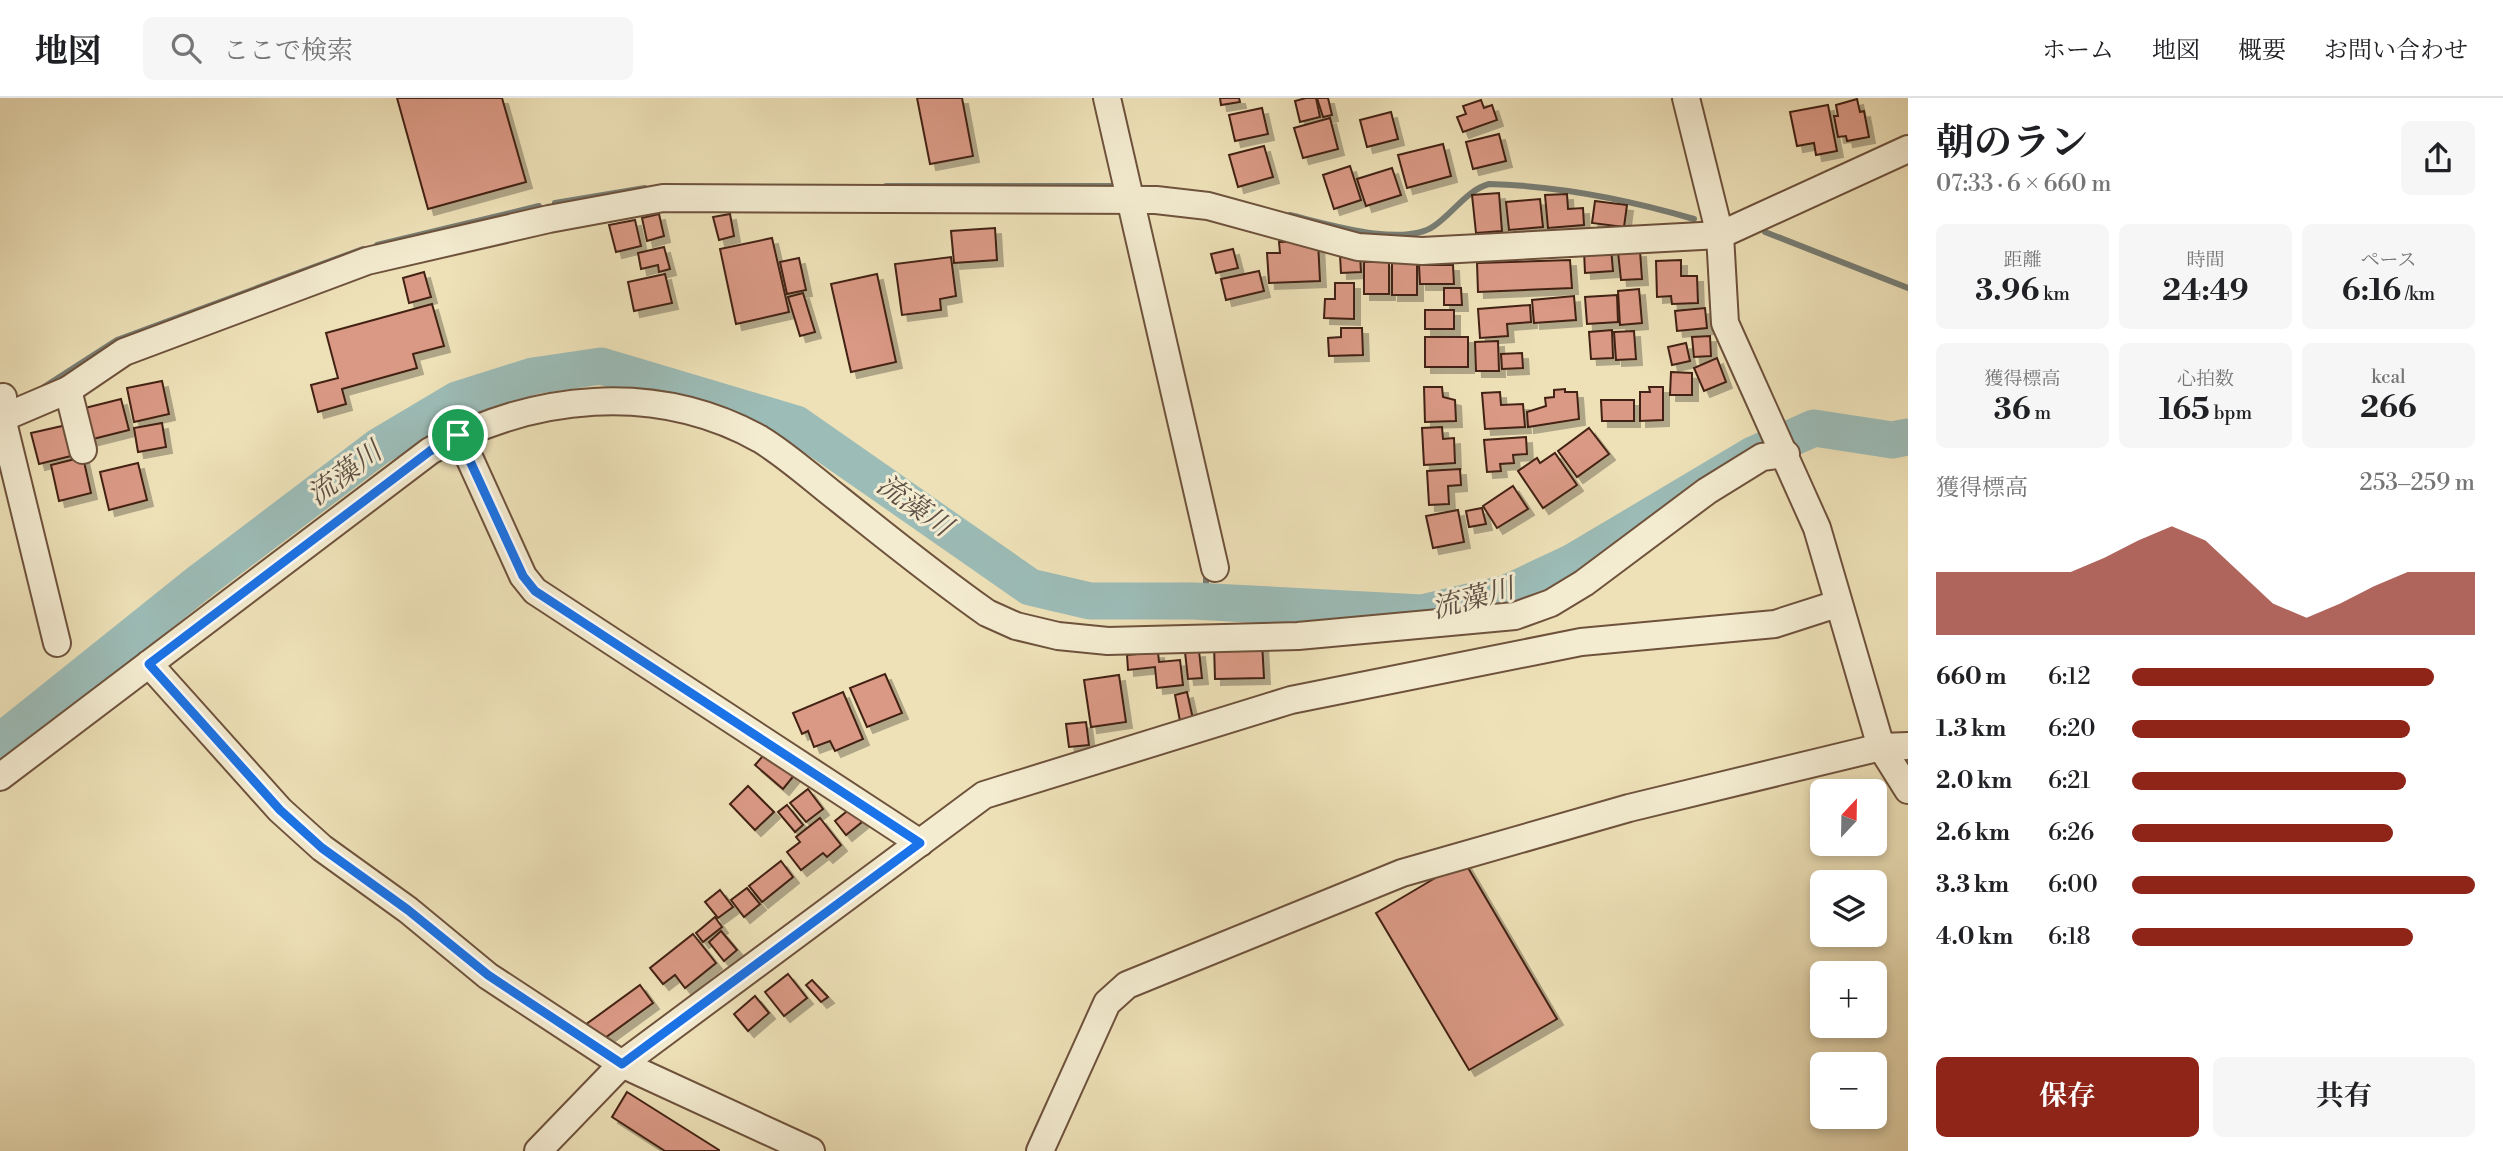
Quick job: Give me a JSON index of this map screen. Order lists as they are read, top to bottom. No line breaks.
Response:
{"water":["流藻川"],"north":"top","page":{"header":"地図","search":"ここで検索","nav":["ホーム","地図","概要","お問い合わせ"],"heading":["朝のラン","07:33 · 6 × 660 m"],"stats":[["距離","3.96 km"],["時間","24:49"],["ペース","6:16 /km"],["獲得標高","36 m"],["心拍数","165 bpm"],["kcal","266"]],"chart":["獲得標高","253–259 m"],"list":[{"name":"660 m","note":"6:12"},{"name":"1.3 km","note":"6:20"},{"name":"2.0 km","note":"6:21"},{"name":"2.6 km","note":"6:26"},{"name":"3.3 km","note":"6:00"},{"name":"4.0 km","note":"6:18"}],"map_buttons":["+","−"],"buttons":["保存","共有"]}}
